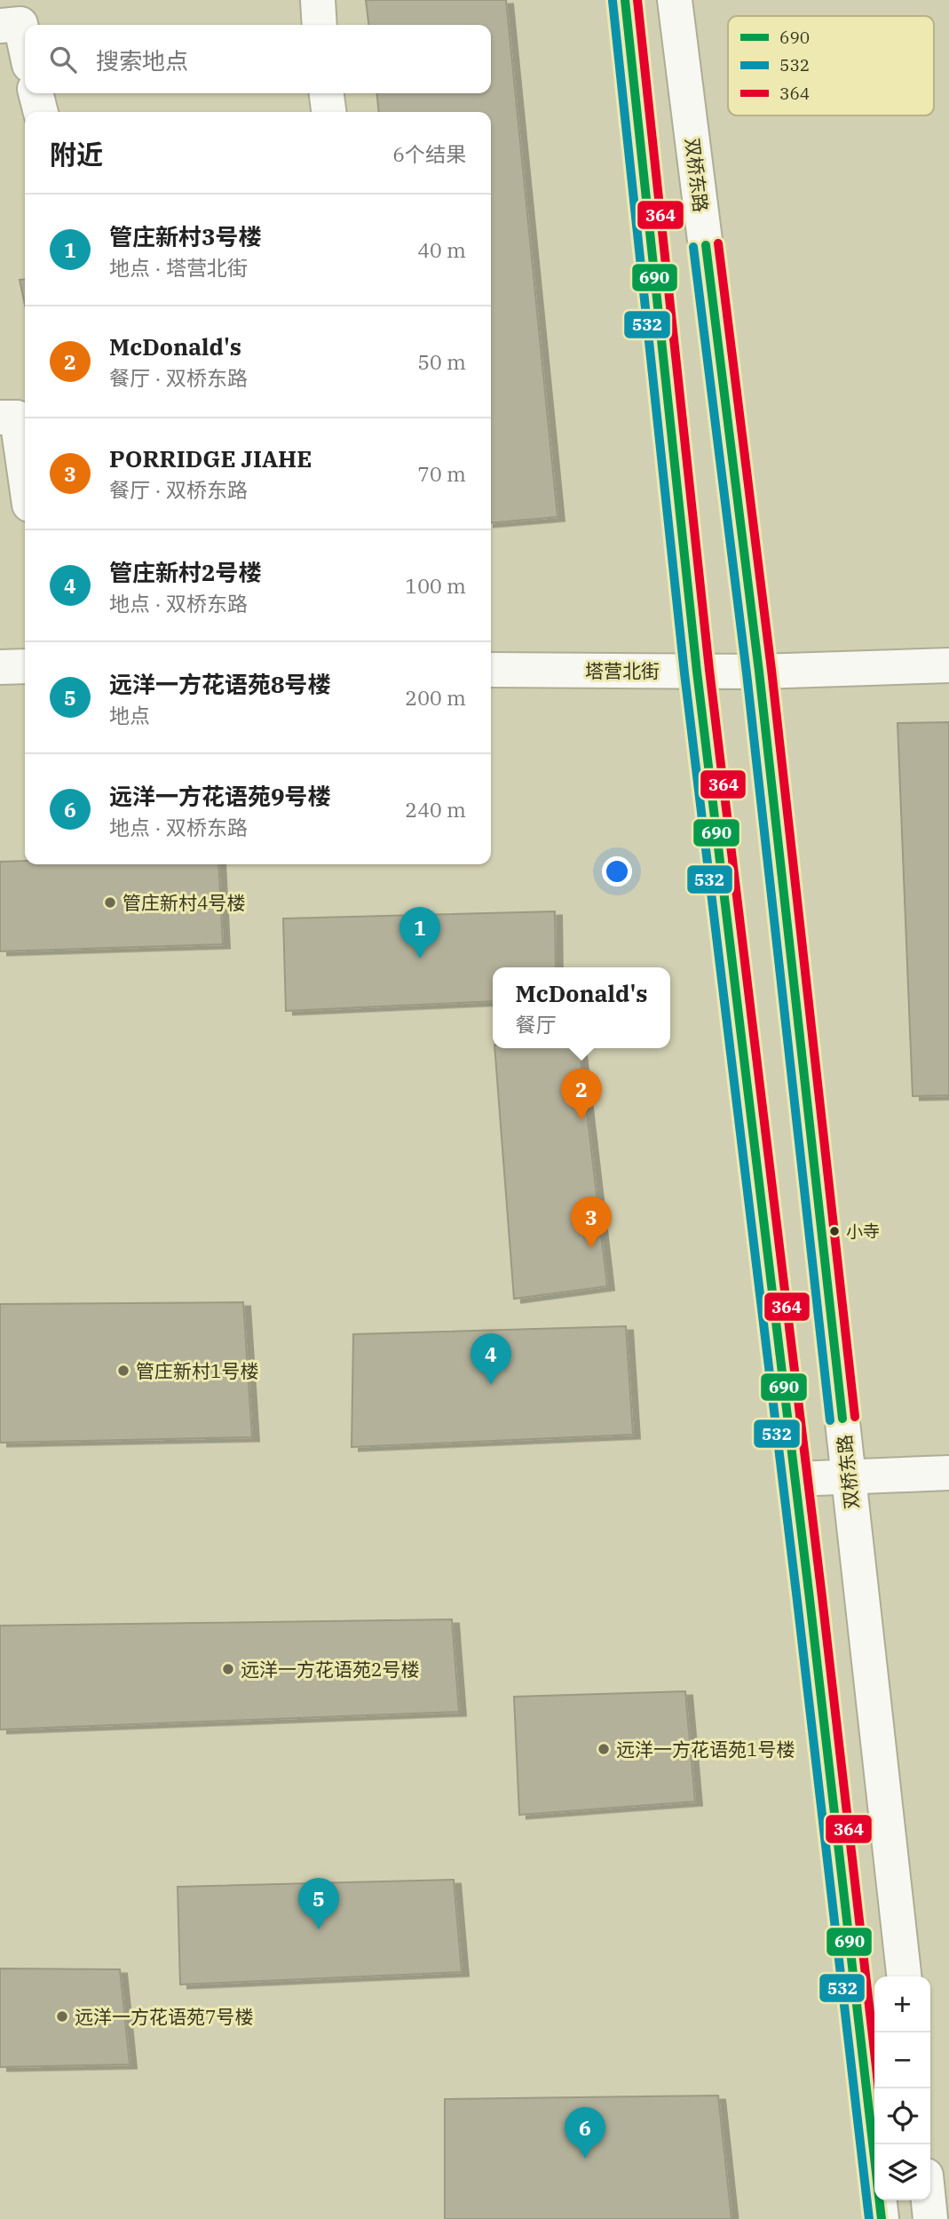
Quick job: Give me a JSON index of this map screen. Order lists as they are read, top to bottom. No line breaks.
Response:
{"streets":{"street":["双桥东路","塔营北街"]},"crossings":[["双桥东路","塔营北街"]],"places":["管庄新村4号楼","小寺","管庄新村1号楼","远洋一方花语苑2号楼","远洋一方花语苑1号楼","远洋一方花语苑7号楼"],"lines":["transit line 690","transit line 364","transit line 532"],"legend":["690","532","364"],"page":{"search":"搜索地点","heading":["附近","6个结果"],"list":[{"mark":"1","name":"管庄新村3号楼","note":"地点 · 塔营北街","value":"40 m"},{"mark":"2","name":"McDonald's","note":"餐厅 · 双桥东路","value":"50 m"},{"mark":"3","name":"PORRIDGE JIAHE","note":"餐厅 · 双桥东路","value":"70 m"},{"mark":"4","name":"管庄新村2号楼","note":"地点 · 双桥东路","value":"100 m"},{"mark":"5","name":"远洋一方花语苑8号楼","note":"地点","value":"200 m"},{"mark":"6","name":"远洋一方花语苑9号楼","note":"地点 · 双桥东路","value":"240 m"}],"pins":["1","2","3","4","5","6"],"popup":["McDonald's","餐厅"],"map_buttons":["+","−"]}}
